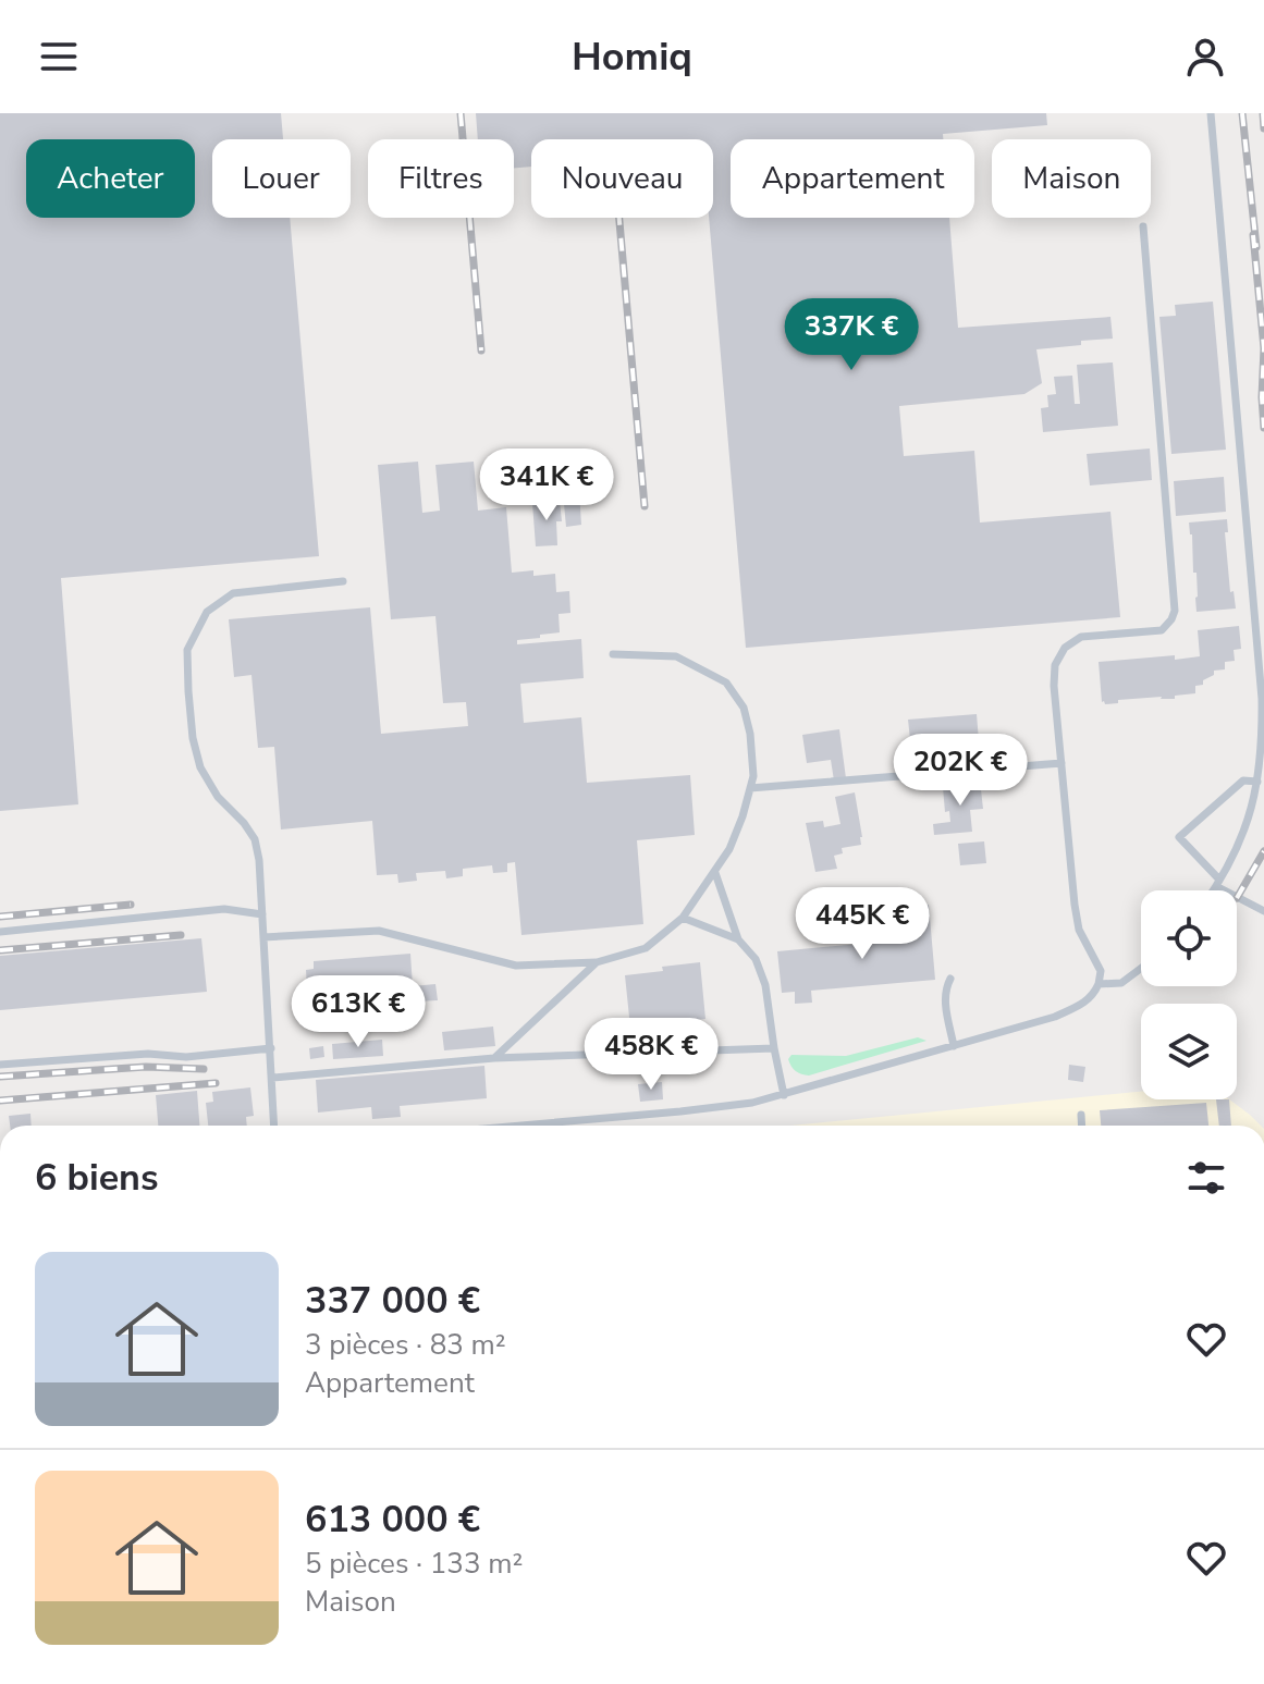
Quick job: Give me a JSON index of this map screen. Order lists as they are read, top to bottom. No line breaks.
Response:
{"page":{"header":"Homiq","chip":["Acheter","Louer","Filtres","Nouveau","Appartement","Maison"],"price":["337K €","341K €","202K €","445K €","613K €","458K €"],"heading":"6 biens","list":[{"name":"337 000 €","note":"3 pièces · 83 m² · Appartement"},{"name":"613 000 €","note":"5 pièces · 133 m² · Maison"}]}}
